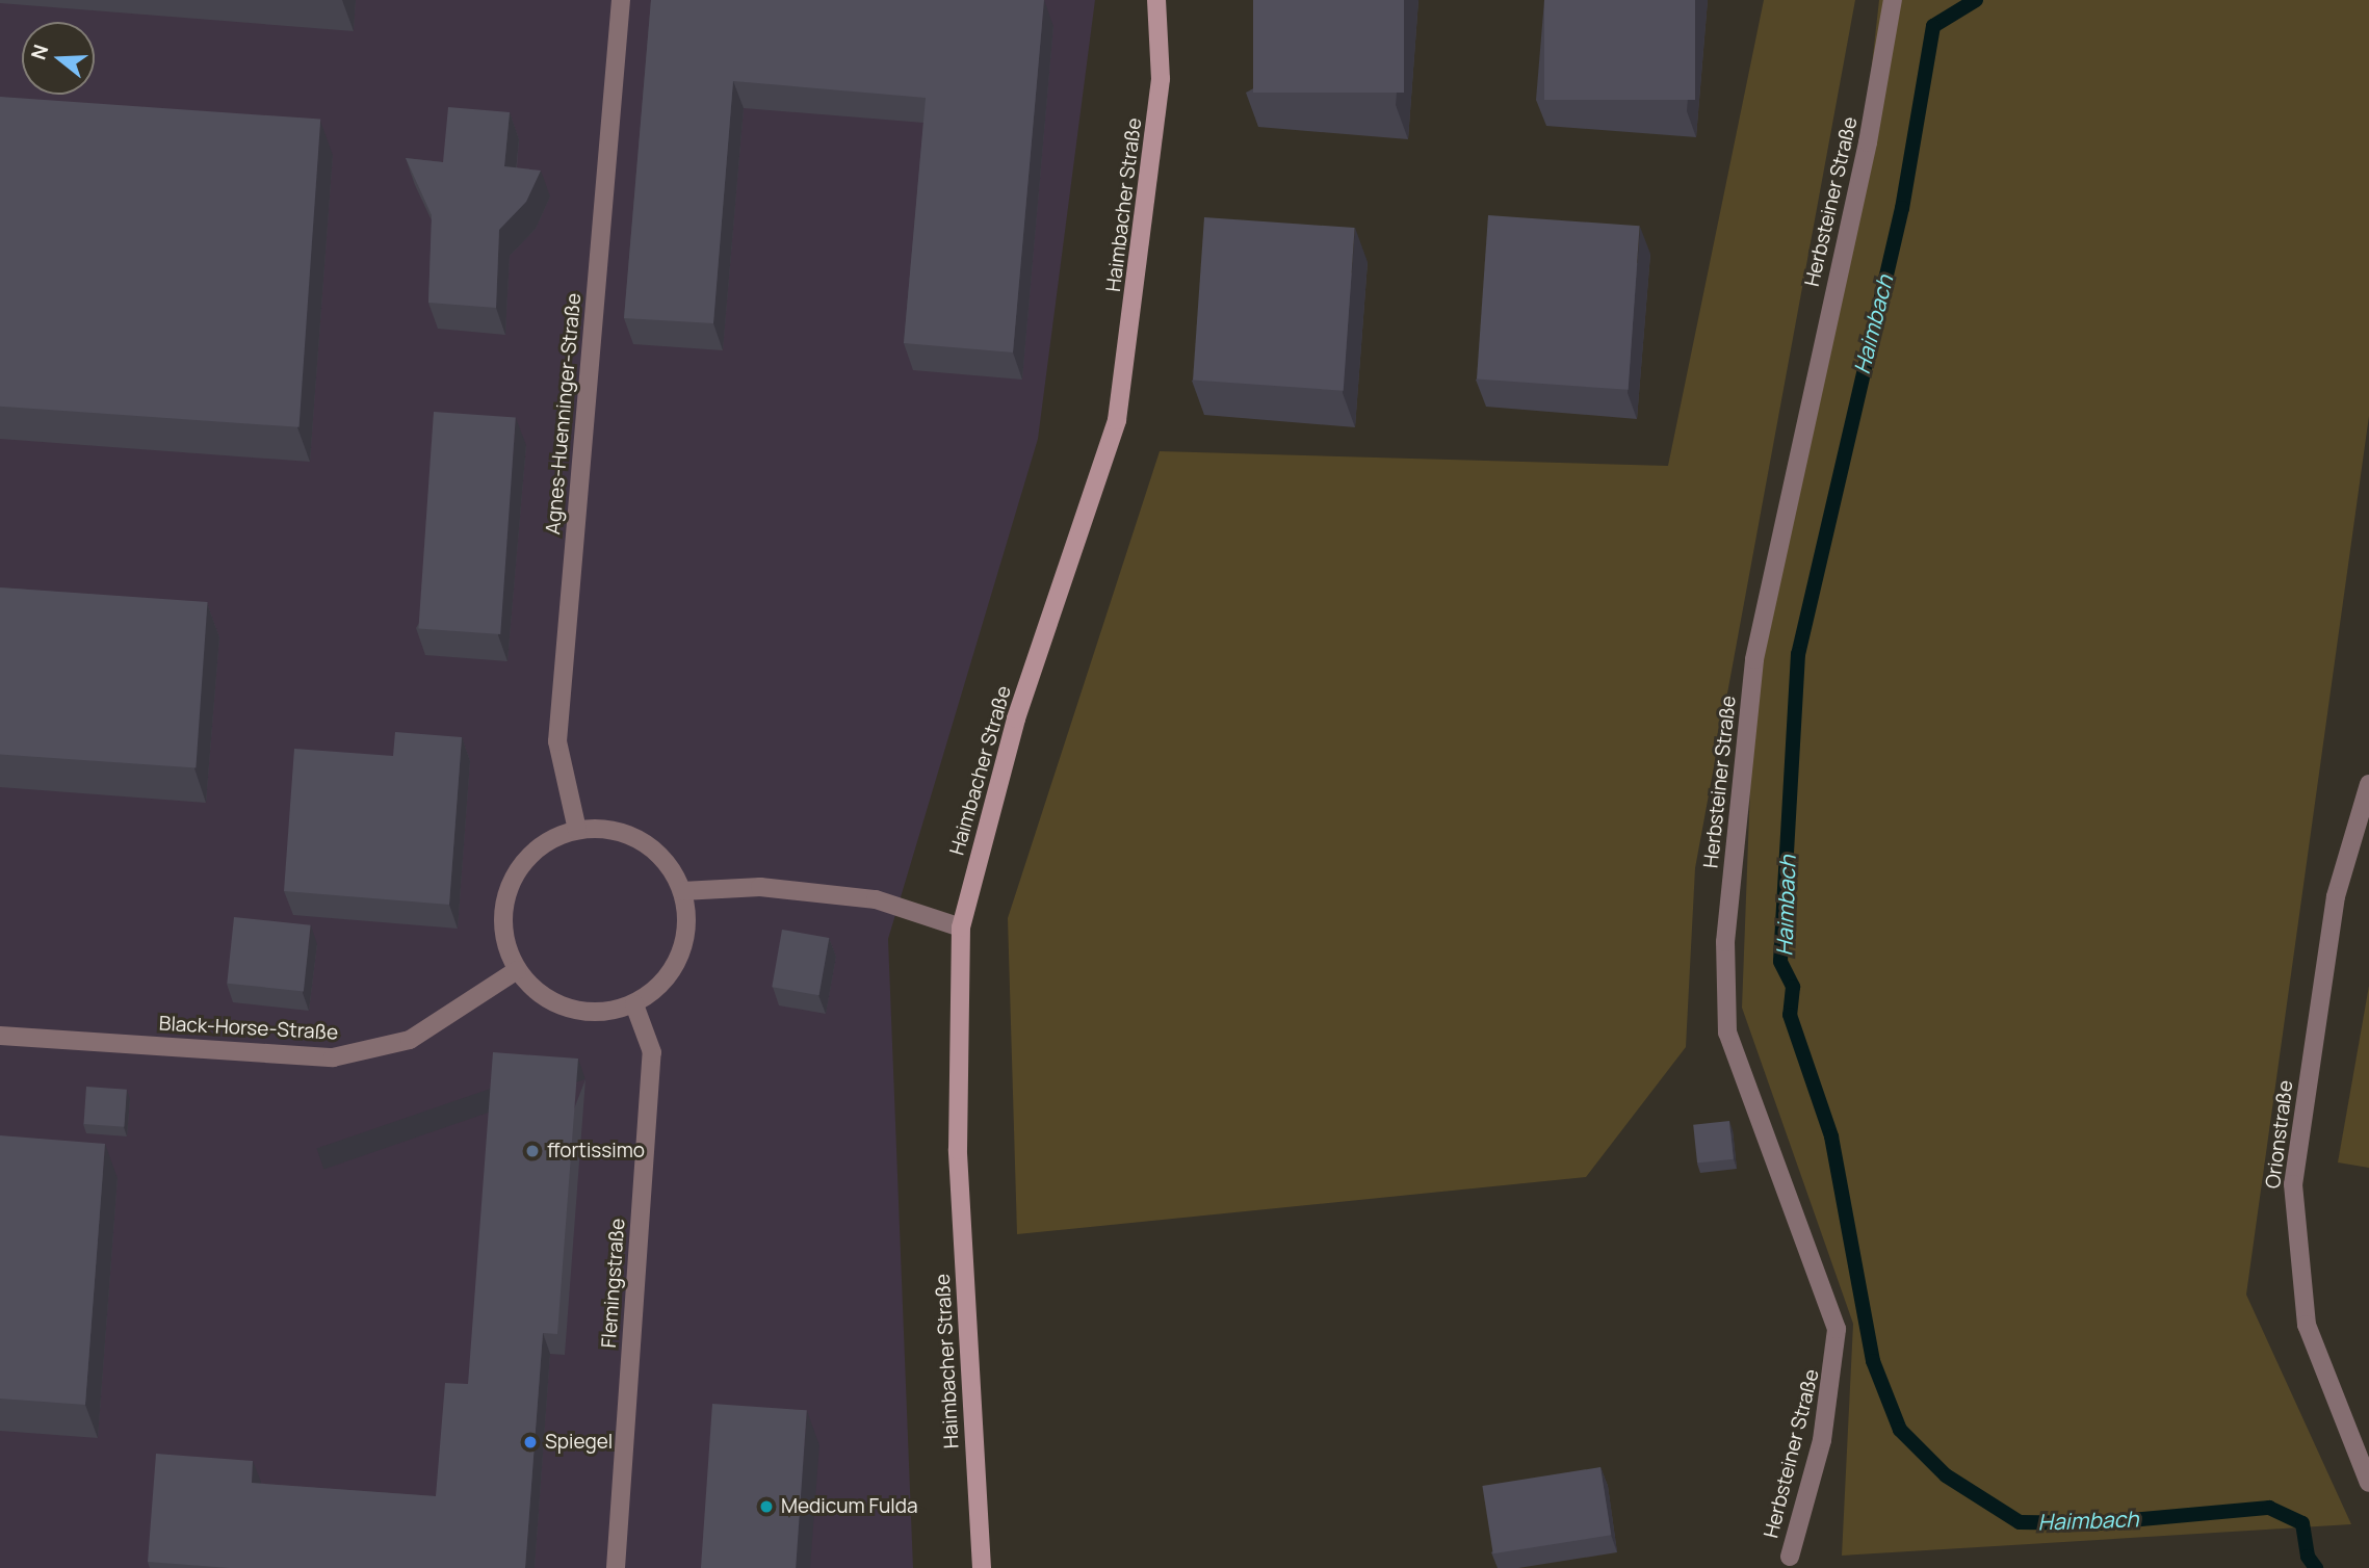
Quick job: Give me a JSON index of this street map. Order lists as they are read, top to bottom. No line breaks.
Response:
{"streets":{"main road":["Haimbacher Straße"],"street":["Herbsteiner Straße","Agnes-Huenninger-Straße","Black-Horse-Straße","Orionstraße","Flemingstraße"]},"crossings":[["Agnes-Huenninger-Straße","Black-Horse-Straße"],["Agnes-Huenninger-Straße","Flemingstraße"],["Black-Horse-Straße","Flemingstraße"]],"water":["Haimbach"],"places":["ffortissimo","Spiegel","Medicum Fulda"],"north":"left"}
